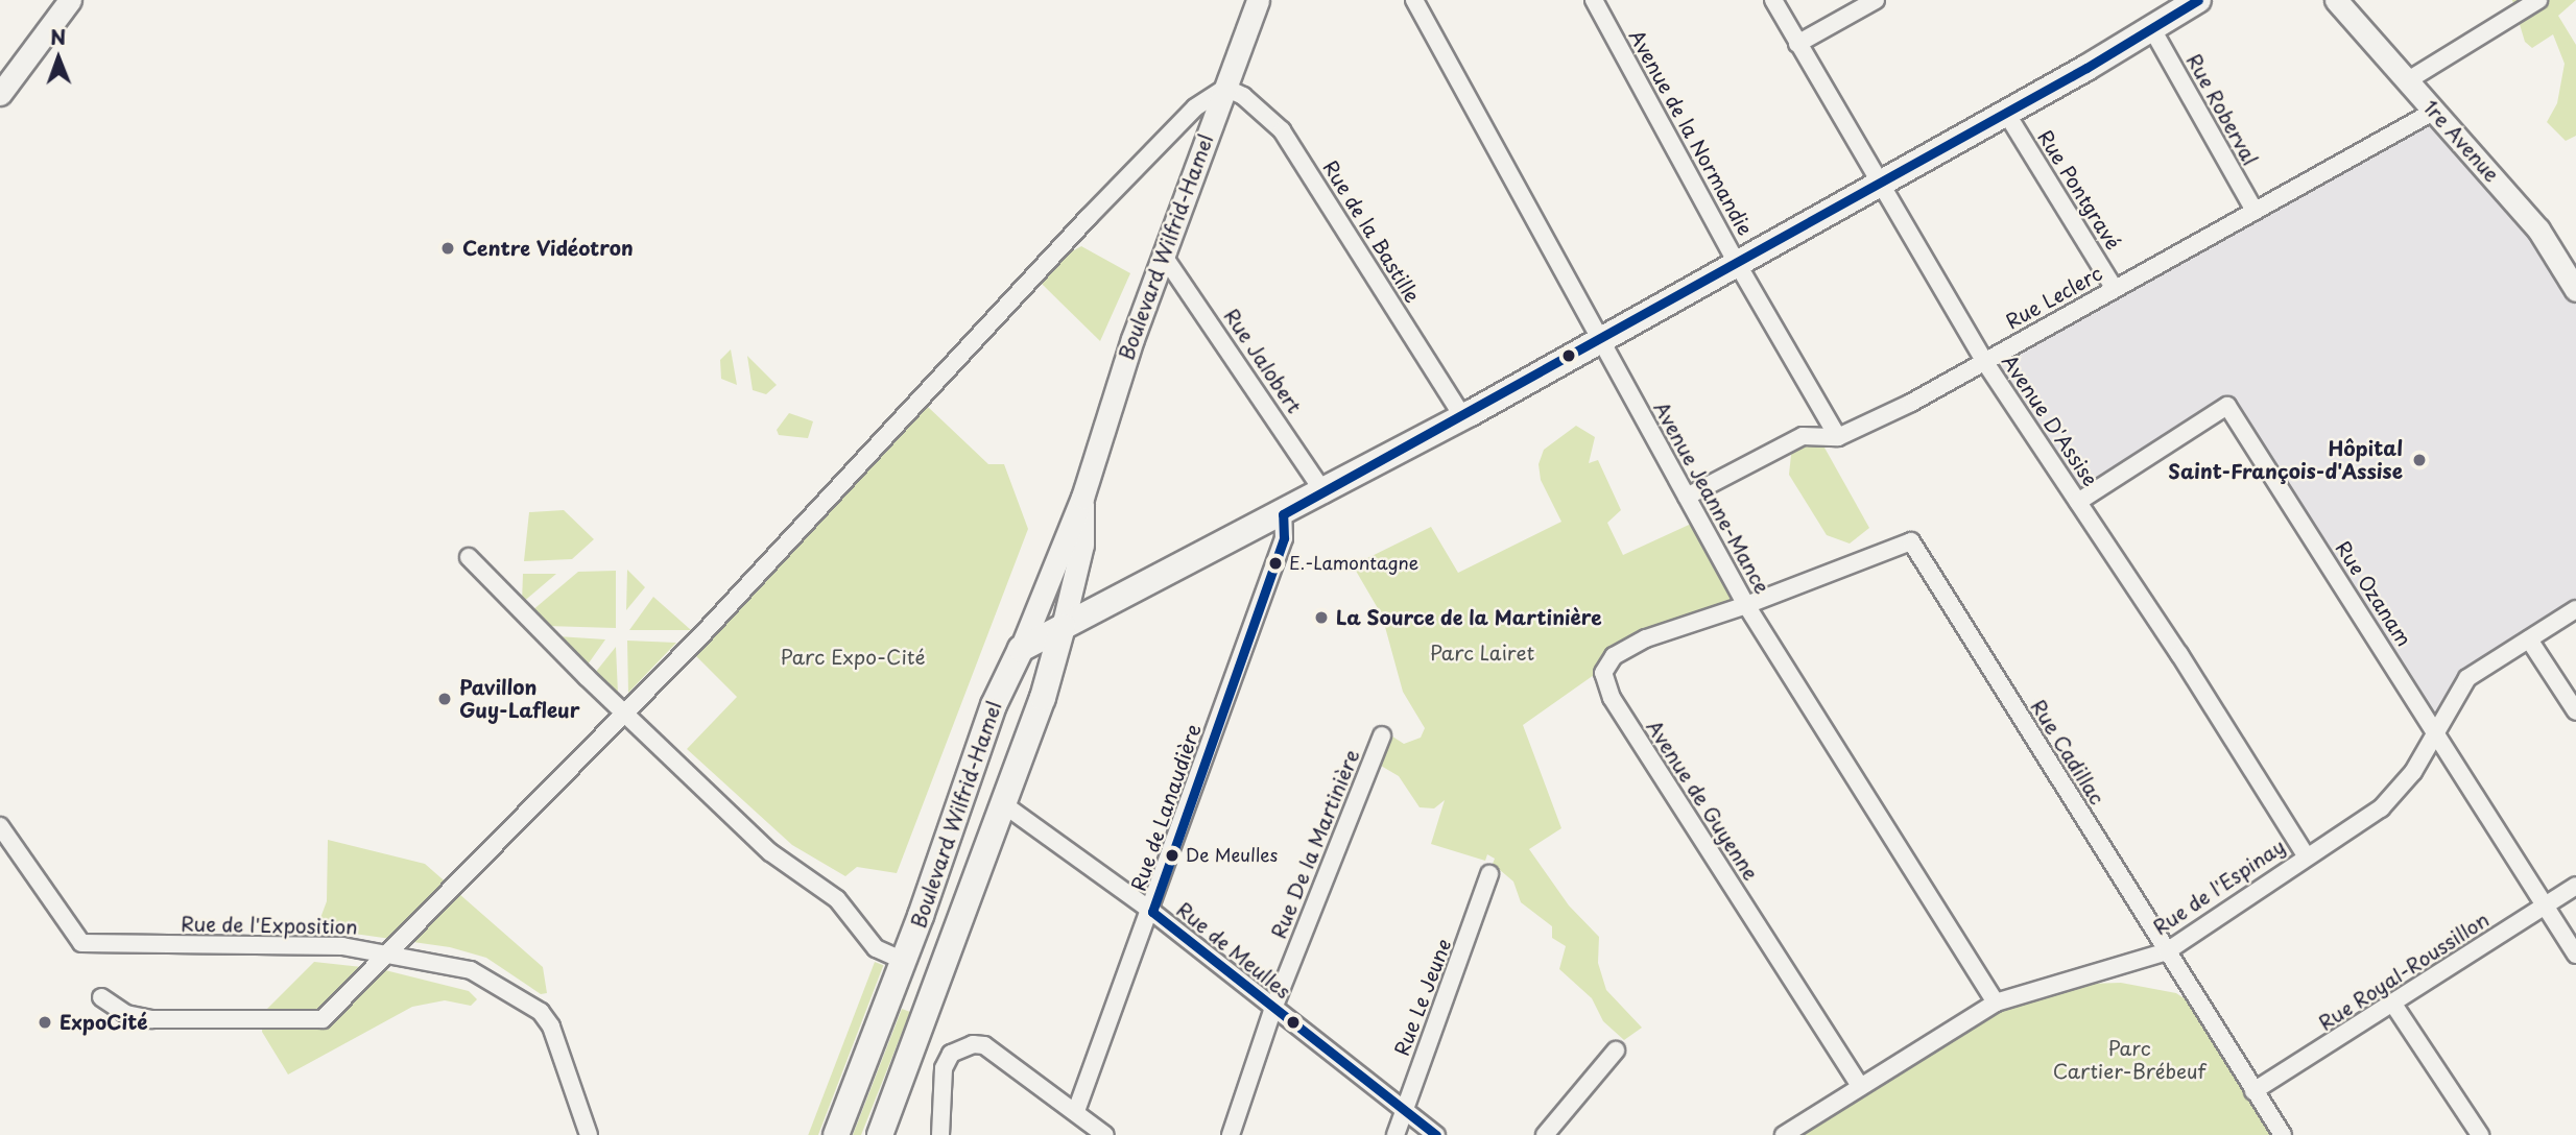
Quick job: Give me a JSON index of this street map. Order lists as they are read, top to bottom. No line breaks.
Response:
{"streets":{"main road":["Boulevard Wilfrid-Hamel"],"street":["Rue Roberval","Avenue de la Normandie","1re Avenue","Rue Pontgravé","Rue de la Bastille","Rue Leclerc","Rue Jalobert","Avenue D'Assise","Avenue Jeanne-Mance","Rue Ozanam","Rue Cadillac","Avenue de Guyenne","Rue de Lanaudière","Rue De la Martinière","Rue de l'Espinay","Rue de l'Exposition","Rue de Meulles","Rue Royal-Roussillon","Rue Le Jeune"]},"crossings":[["Rue Roberval","Rue Leclerc"],["Avenue de la Normandie","Rue Leclerc"],["1re Avenue","Rue Leclerc"],["Rue Pontgravé","Rue Leclerc"],["Rue de la Bastille","Boulevard Wilfrid-Hamel"],["Boulevard Wilfrid-Hamel","Rue Jalobert"],["Boulevard Wilfrid-Hamel","Rue de Meulles"],["Rue Leclerc","Avenue D'Assise"],["Rue Leclerc","Avenue Jeanne-Mance"],["Avenue D'Assise","Rue Ozanam"],["Avenue D'Assise","Rue de l'Espinay"],["Avenue Jeanne-Mance","Rue Cadillac"],["Avenue Jeanne-Mance","Avenue de Guyenne"],["Avenue Jeanne-Mance","Rue de l'Espinay"],["Rue Ozanam","Rue de l'Espinay"],["Rue Ozanam","Rue Royal-Roussillon"],["Rue Cadillac","Avenue de Guyenne"],["Rue Cadillac","Rue de l'Espinay"],["Rue Cadillac","Rue Royal-Roussillon"],["Avenue de Guyenne","Rue de l'Espinay"],["Rue de Lanaudière","Rue de Meulles"],["Rue De la Martinière","Rue de Meulles"],["Rue de Meulles","Rue Le Jeune"]],"parks":["Parc Lairet","Parc Expo-Cité","Parc Cartier-Brébeuf"],"places":["Centre Vidéotron","Hôpital Saint-François-d'Assise","E.-Lamontagne","La Source de la Martinière","Pavillon Guy-Lafleur","De Meulles","ExpoCité"],"north":"top"}
